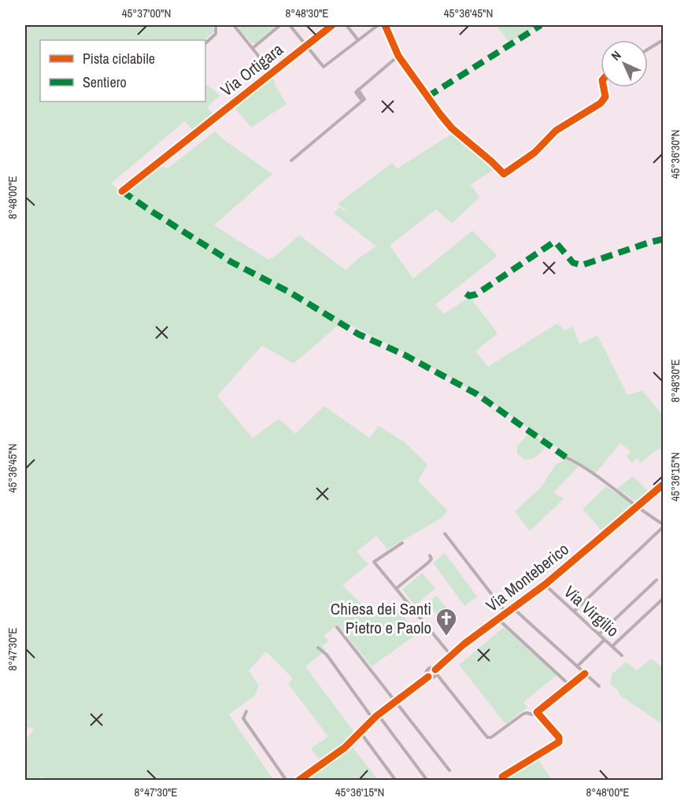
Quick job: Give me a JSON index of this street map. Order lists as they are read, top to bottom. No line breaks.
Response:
{"streets":{"street":["Via Ortigara","Via Monteberico","Via Virgilio"]},"crossings":[["Via Monteberico","Via Virgilio"]],"places":{"church":["Chiesa dei Santi Pietro e Paolo"]},"legend":["Pista ciclabile","Sentiero"],"north":"top left","coordinates":["45°37'00\"N","8°48'30\"E","45°36'45\"N","45°36'30\"N","8°48'00\"E","45°36'15\"N","8°47'30\"E"]}
